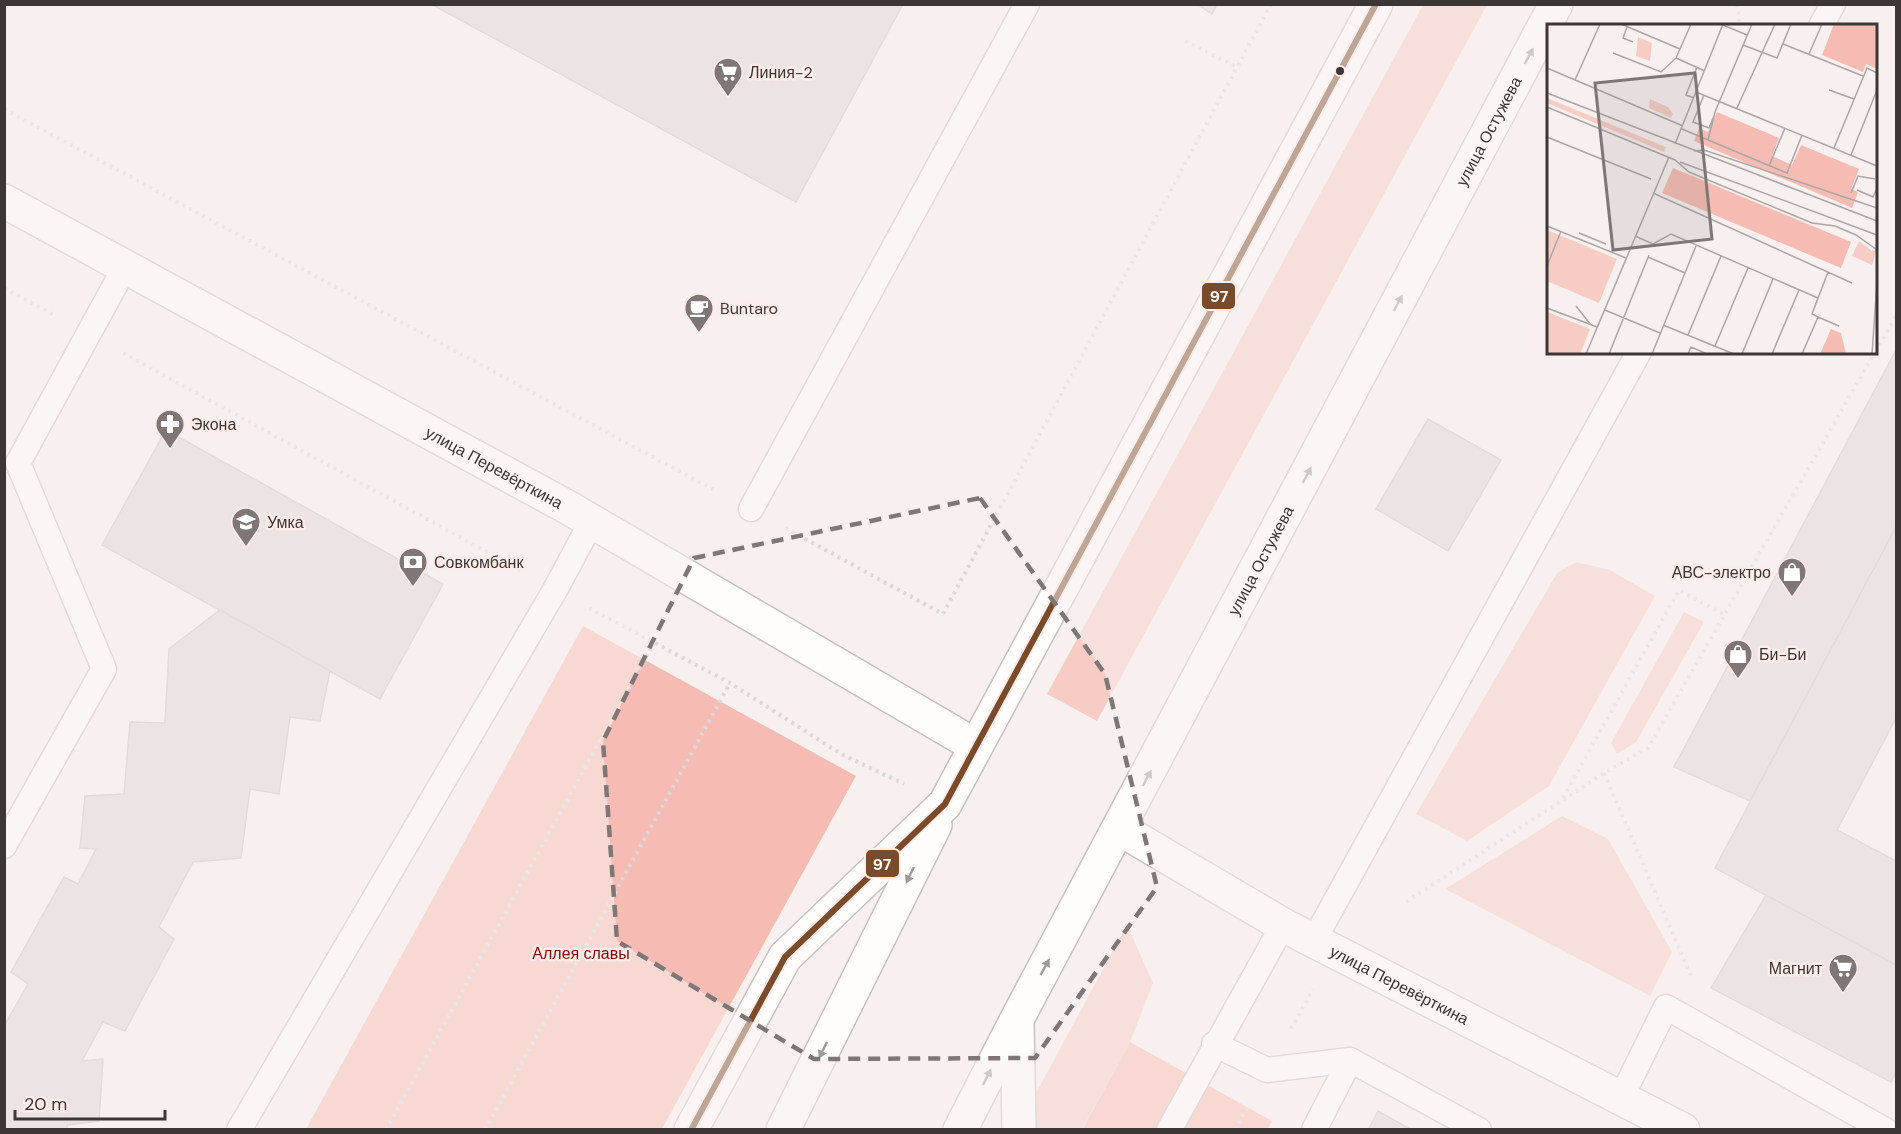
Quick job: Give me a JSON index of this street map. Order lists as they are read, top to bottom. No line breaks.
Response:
{"streets":{"main road":["улица Остужева","улица Перевёрткина"]},"crossings":[["улица Остужева","улица Перевёрткина"]],"parks":["Аллея славы"],"places":{"supermarket":["Линия-2","Магнит"],"cafe":["Buntaro"],"pharmacy":["Экона"],"school or university":["Умка"],"bank":["Совкомбанк"],"shop":["АВС-электро","Би-Би"]},"lines":["transit line 97"],"scale_bar":"20 m"}
